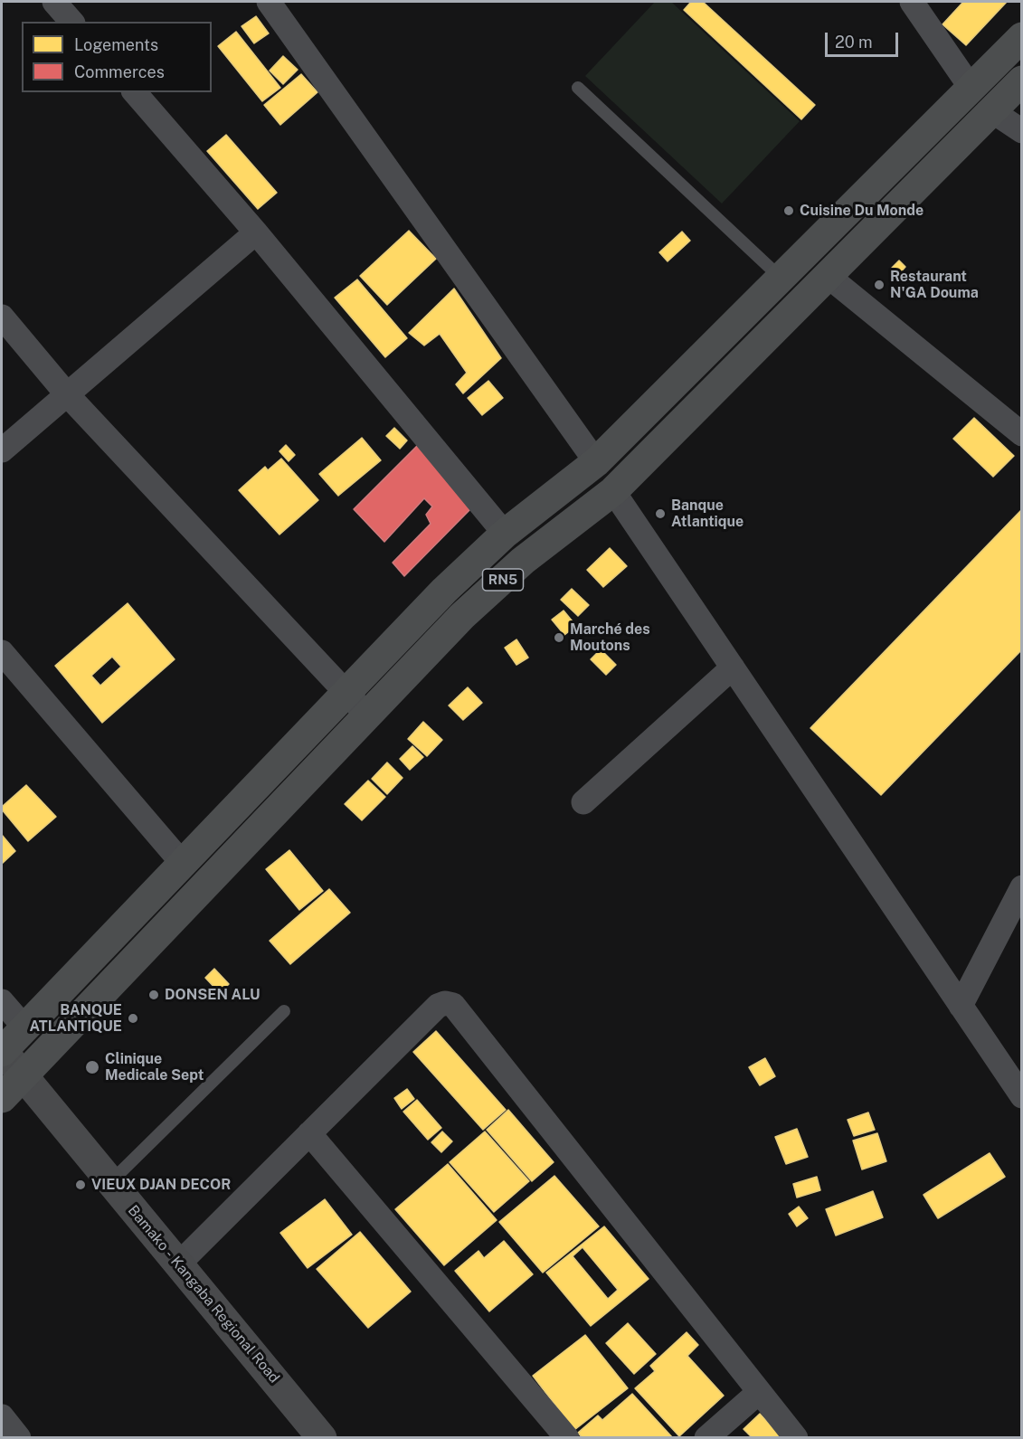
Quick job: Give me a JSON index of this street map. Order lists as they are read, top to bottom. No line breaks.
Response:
{"streets":{"highway":["RN5"],"street":["Bamako - Kangaba Regional Road"]},"crossings":[["RN5","Bamako - Kangaba Regional Road"]],"places":["Cuisine Du Monde","Restaurant N'GA Douma","Banque Atlantique","Marché des Moutons","DONSEN ALU","BANQUE ATLANTIQUE","Clinique Medicale Sept","VIEUX DJAN DECOR"],"legend":["Logements","Commerces"],"scale_bar":"20 m"}
